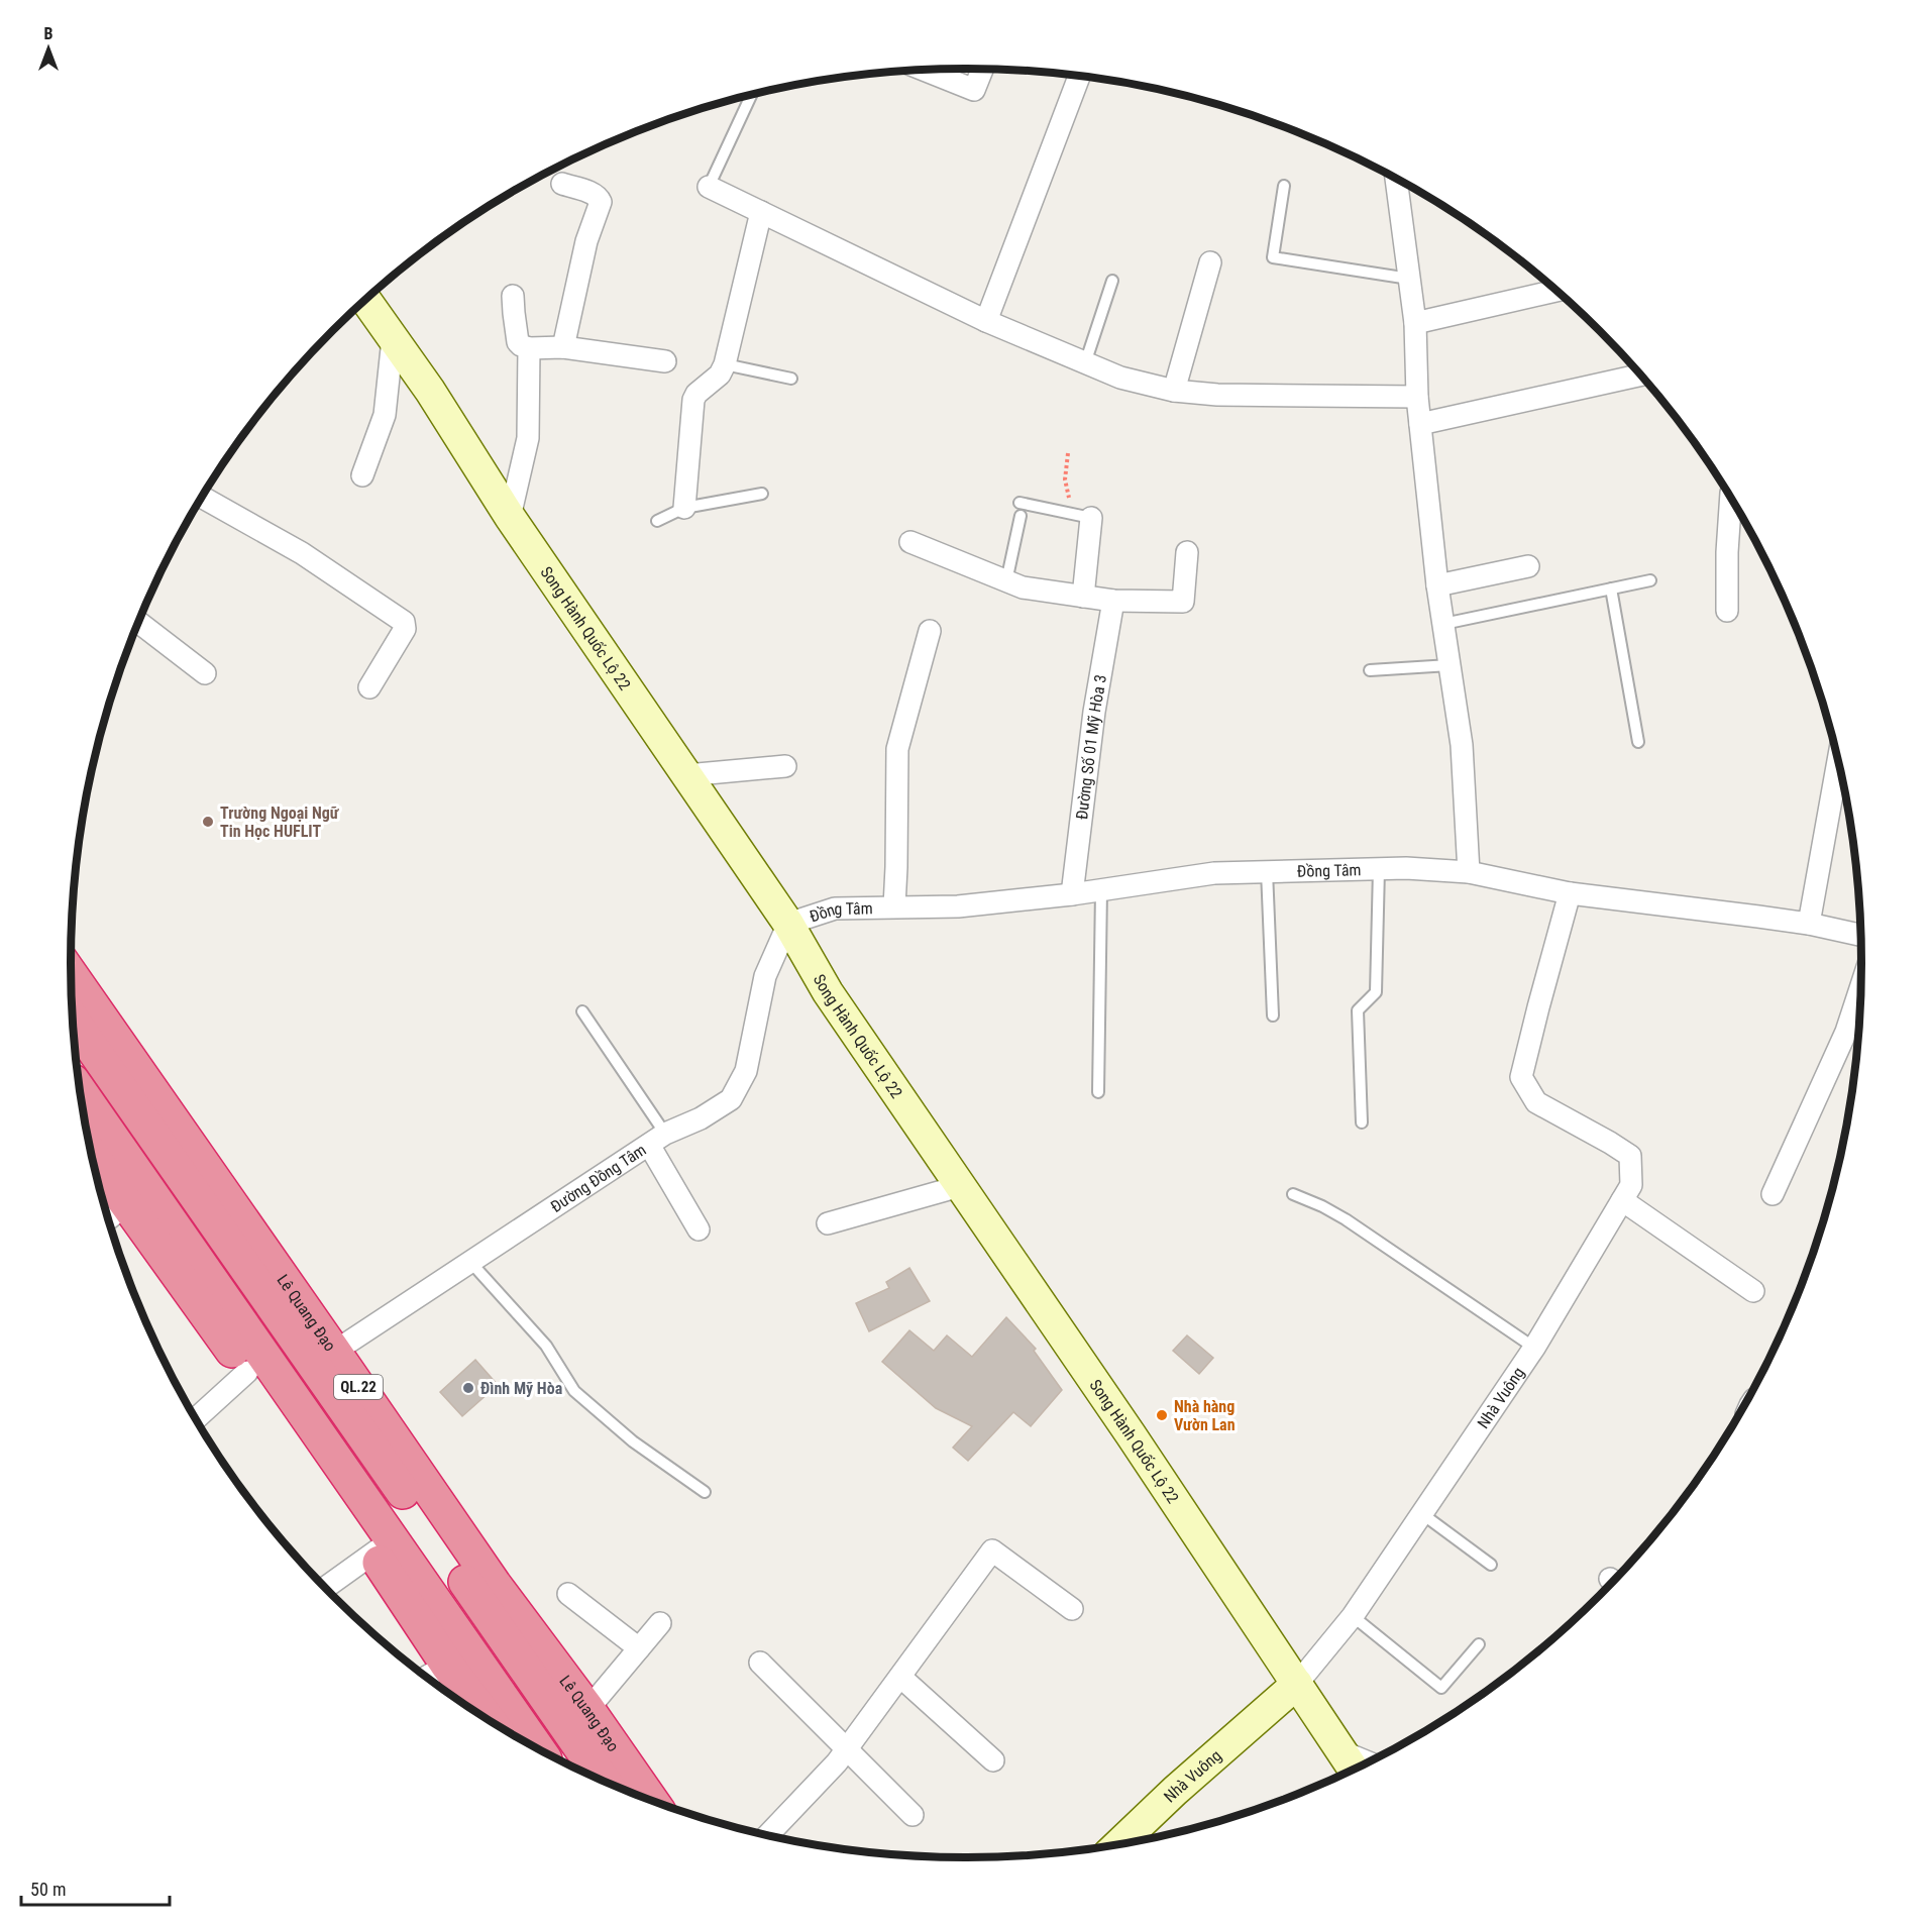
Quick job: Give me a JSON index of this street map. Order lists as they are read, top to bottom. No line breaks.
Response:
{"streets":{"highway":["Lê Quang Đạo","QL.22"],"street":["Song Hành Quốc Lộ 22","Đường Số 01 Mỹ Hòa 3","Đồng Tâm","Đường Đồng Tâm","Nhà Vuông"]},"crossings":[["Song Hành Quốc Lộ 22","Đồng Tâm"],["Song Hành Quốc Lộ 22","Đường Đồng Tâm"],["Song Hành Quốc Lộ 22","Nhà Vuông"],["Đường Số 01 Mỹ Hòa 3","Đồng Tâm"],["Đồng Tâm","Đường Đồng Tâm"],["Đồng Tâm","Nhà Vuông"],["Đường Đồng Tâm","Lê Quang Đạo"]],"places":["Trường Ngoại Ngữ Tin Học HUFLIT","Đình Mỹ Hòa","Nhà hàng Vườn Lan"],"scale_bar":"50 m","north":"top"}
